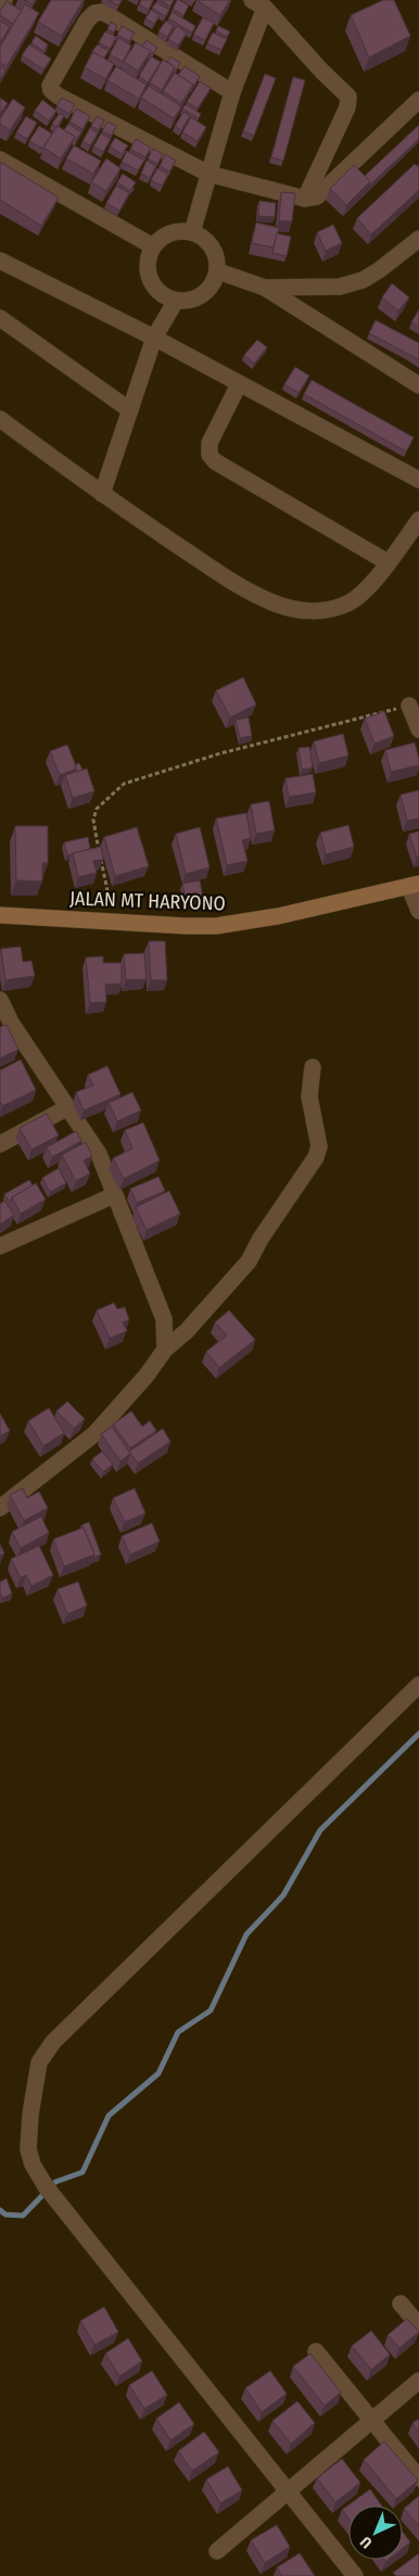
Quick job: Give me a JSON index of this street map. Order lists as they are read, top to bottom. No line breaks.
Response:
{"streets":{"main road":["JALAN MT HARYONO"]},"north":"bottom left"}
